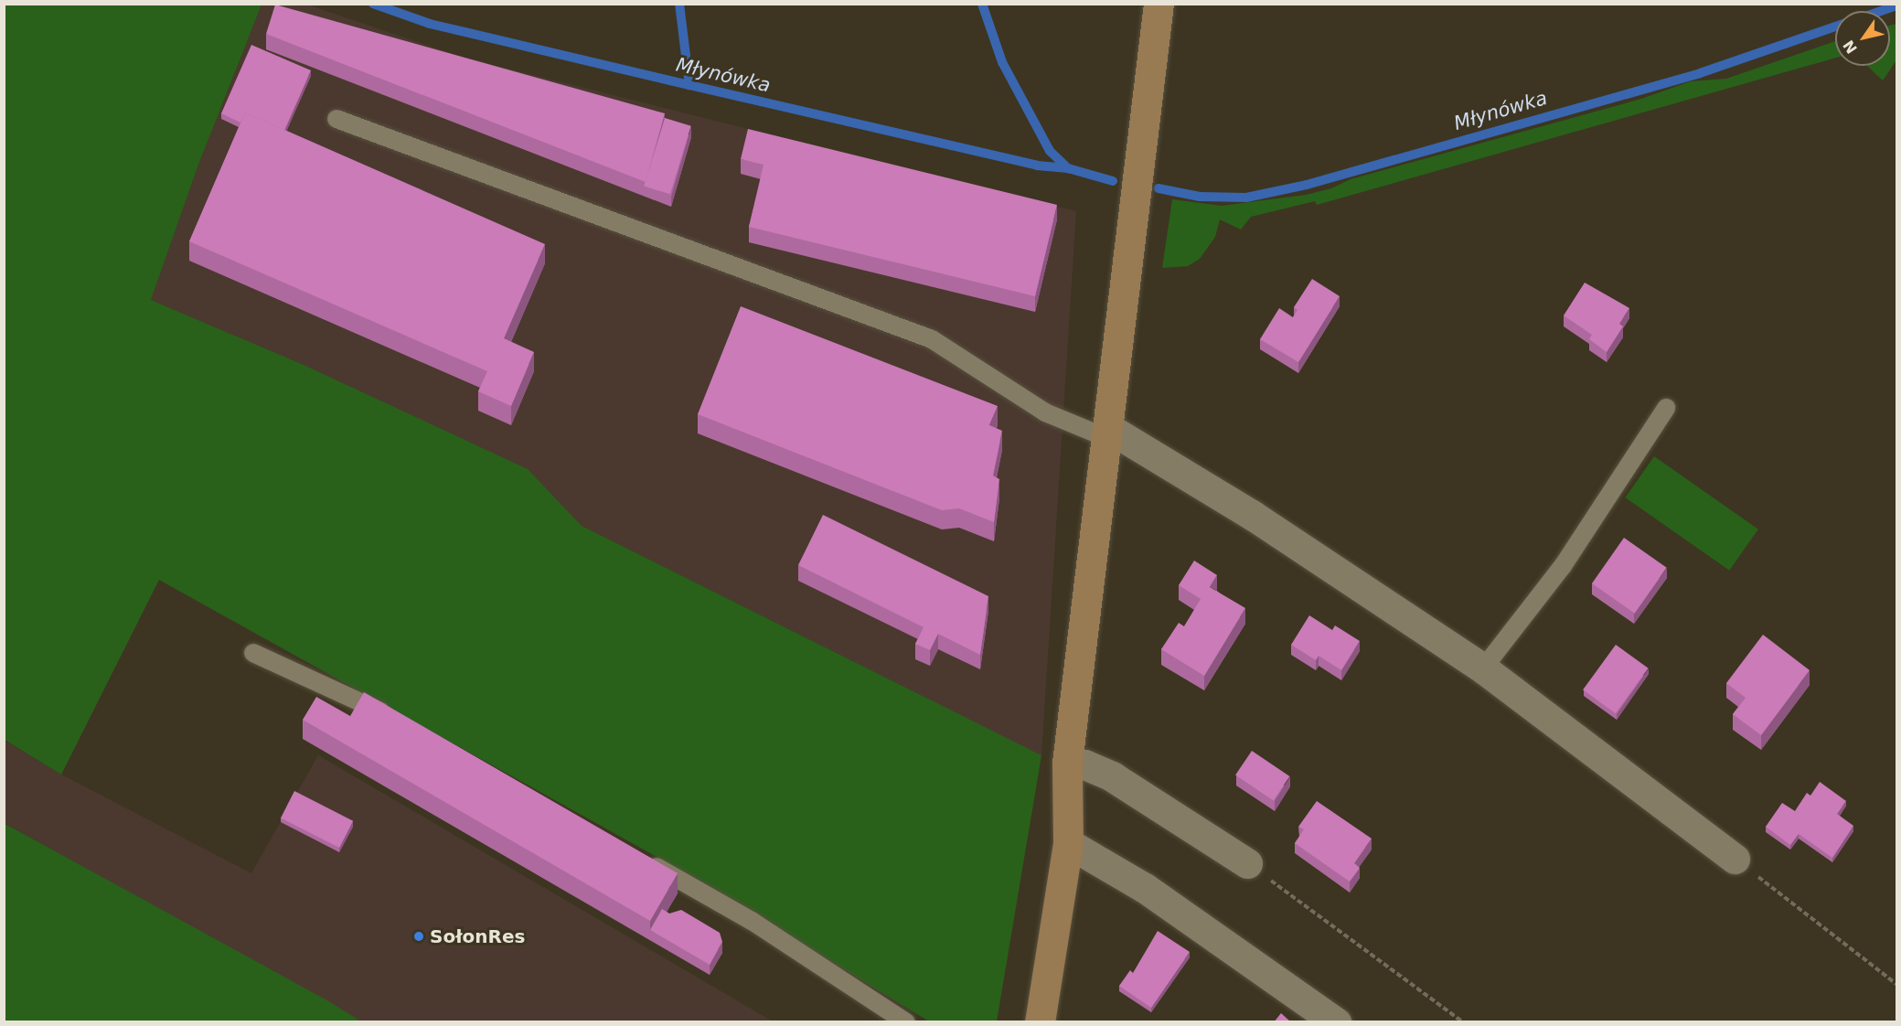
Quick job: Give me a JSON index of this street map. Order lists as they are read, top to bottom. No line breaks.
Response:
{"water":["Młynówka"],"places":["SołonRes"],"north":"bottom left"}
